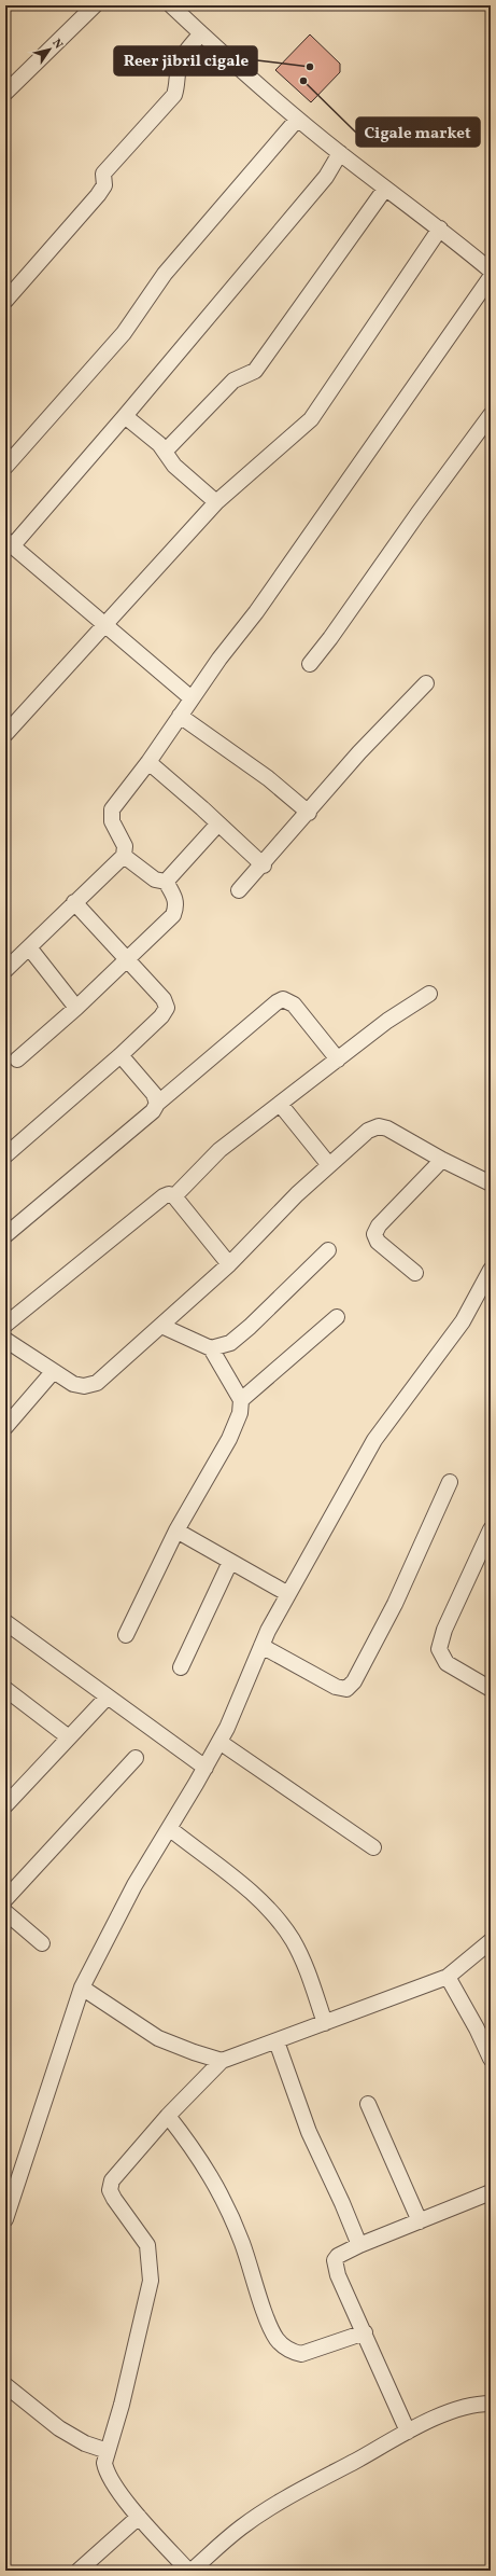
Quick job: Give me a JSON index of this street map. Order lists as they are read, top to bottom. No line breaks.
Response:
{"places":["Reer jibril cigale","Cigale market"],"north":"top right"}
